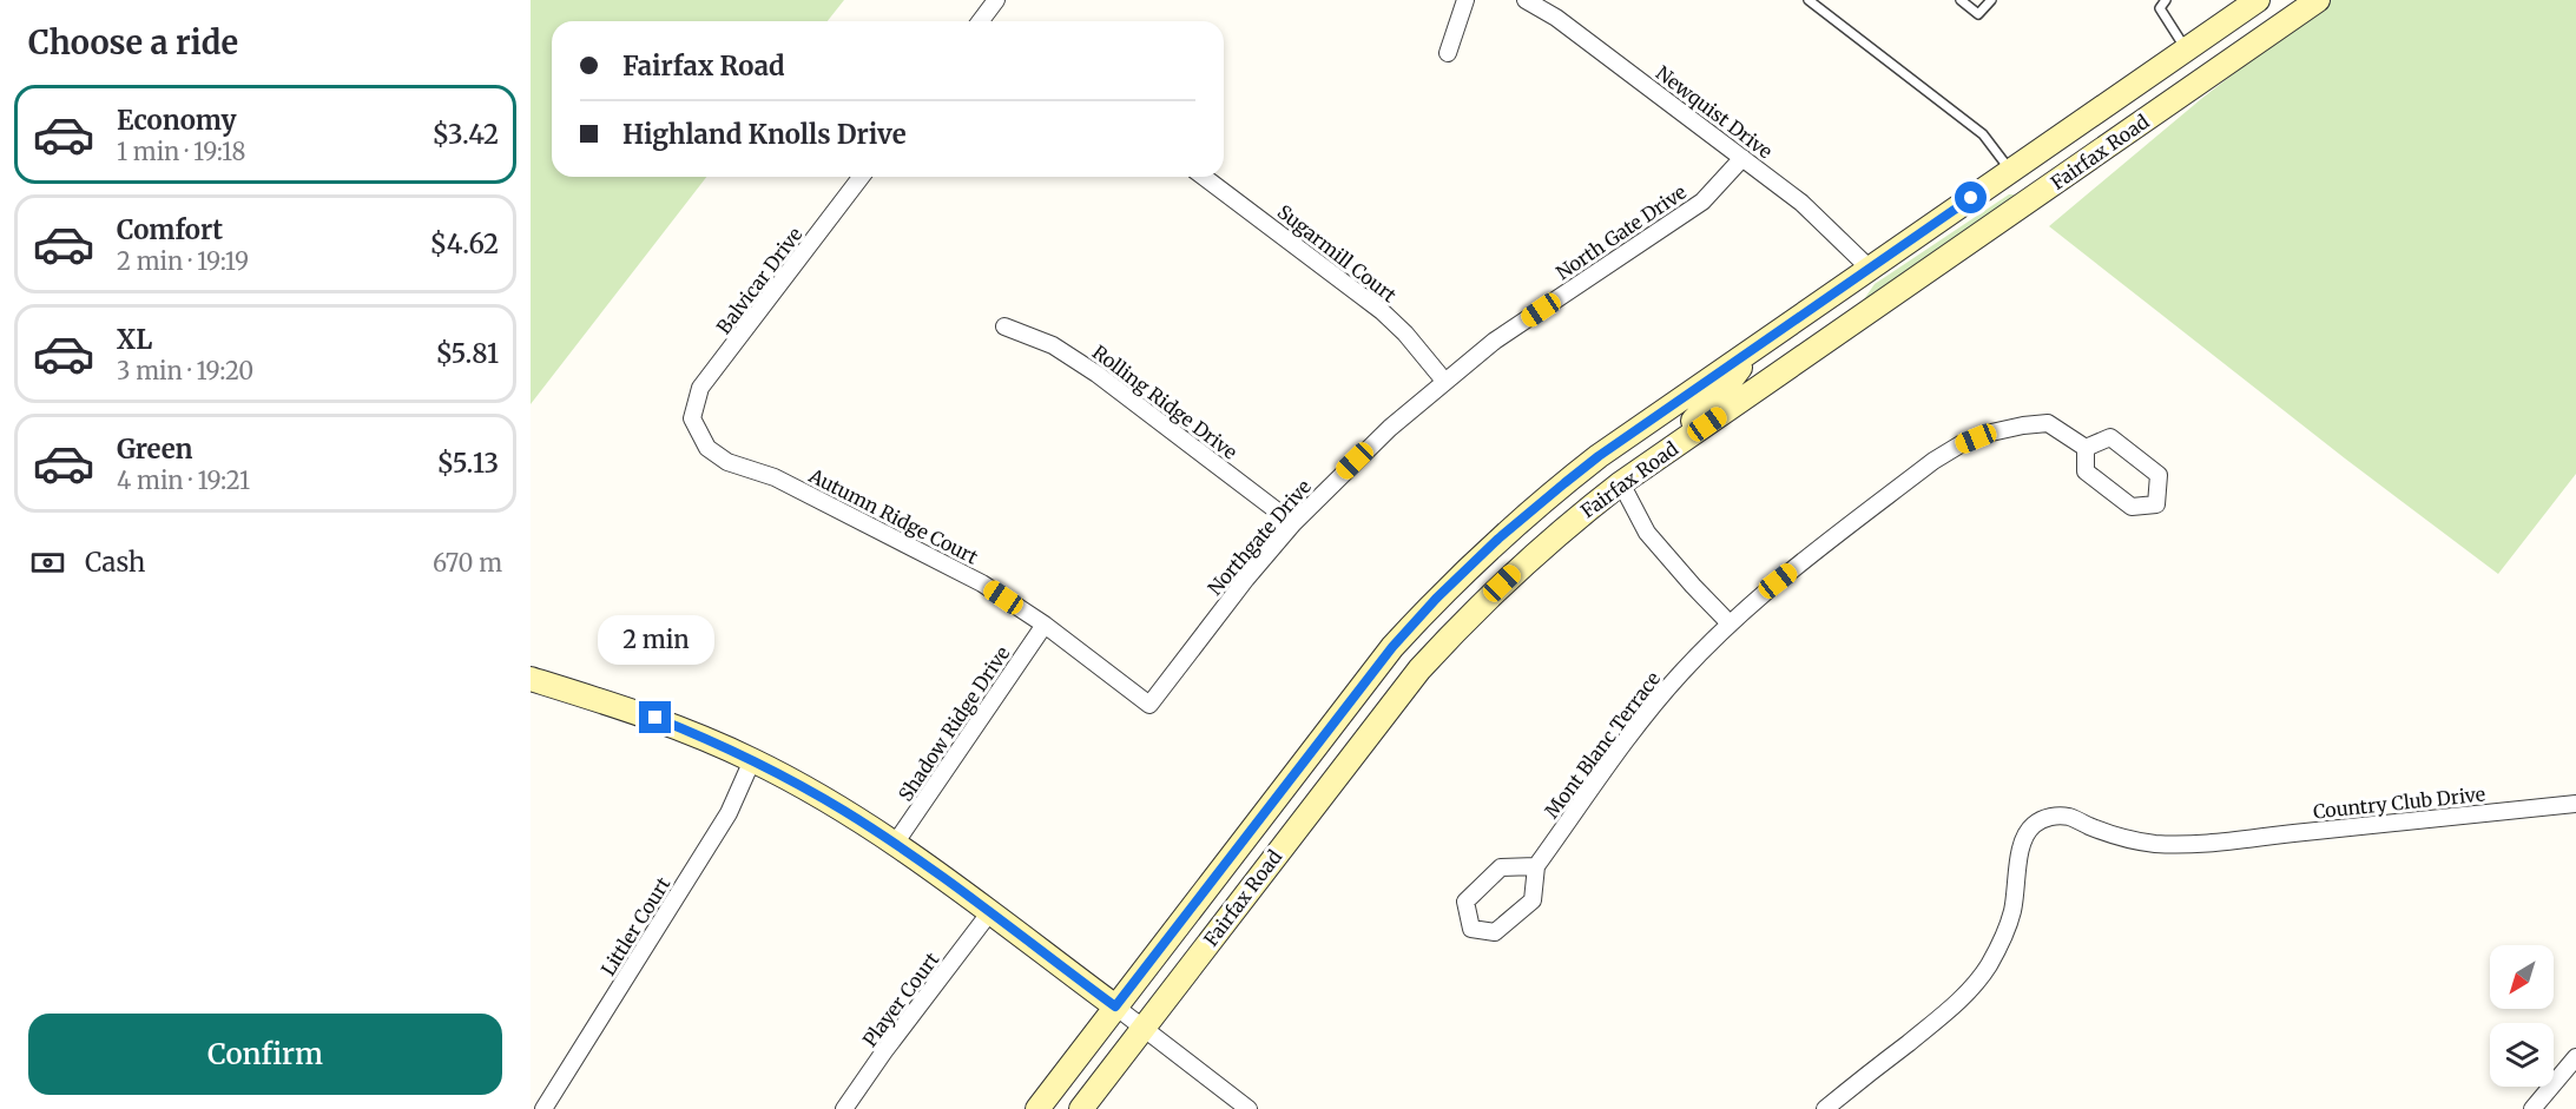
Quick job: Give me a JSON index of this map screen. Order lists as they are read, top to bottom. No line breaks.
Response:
{"streets":{"main road":["Fairfax Road"],"street":["Newquist Drive","North Gate Drive","Sugarmill Court","Balvicar Drive","Rolling Ridge Drive","Autumn Ridge Court","Northgate Drive","Shadow Ridge Drive","Mont Blanc Terrace","Country Club Drive","Littler Court","Player Court"]},"crossings":[["Newquist Drive","Fairfax Road"],["Newquist Drive","North Gate Drive"],["North Gate Drive","Sugarmill Court"],["North Gate Drive","Northgate Drive"],["Sugarmill Court","Northgate Drive"],["Balvicar Drive","Autumn Ridge Court"],["Rolling Ridge Drive","Northgate Drive"],["Autumn Ridge Court","Northgate Drive"],["Autumn Ridge Court","Shadow Ridge Drive"]],"north":"bottom left","page":{"heading":"Choose a ride","banner":["Fairfax Road","Highland Knolls Drive"],"list":[{"name":"Economy","note":"1 min · 19:18","value":"$3.42"},{"name":"Comfort","note":"2 min · 19:19","value":"$4.62"},{"name":"XL","note":"3 min · 19:20","value":"$5.81"},{"name":"Green","note":"4 min · 19:21","value":"$5.13"}],"pay":["Cash","670 m"],"bubble":"2 min","buttons":"Confirm"}}
